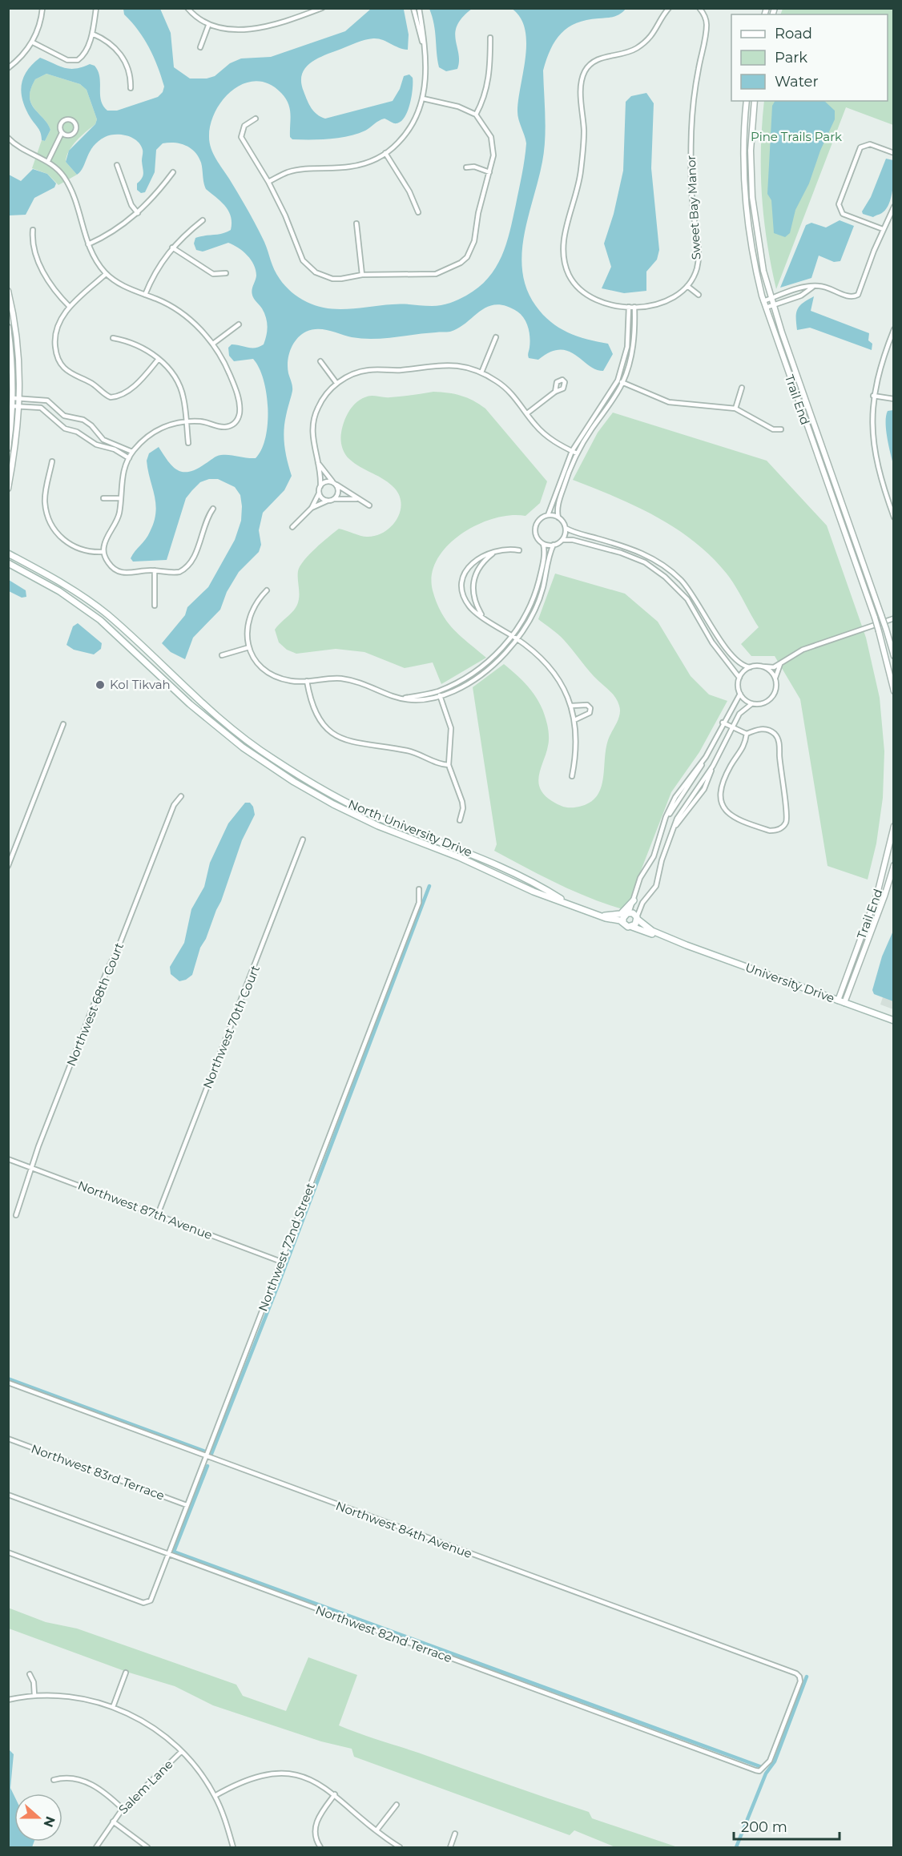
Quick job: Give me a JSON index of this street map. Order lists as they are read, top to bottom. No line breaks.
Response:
{"streets":{"main road":["North University Drive","University Drive"],"street":["Sweet Bay Manor","Trail End","Northwest 68th Court","Northwest 70th Court","Northwest 87th Avenue","Northwest 72nd Street","Northwest 83rd Terrace","Northwest 84th Avenue","Northwest 82nd Terrace","Salem Lane"]},"crossings":[["Trail End","University Drive"],["Northwest 68th Court","Northwest 87th Avenue"],["Northwest 70th Court","Northwest 87th Avenue"],["Northwest 87th Avenue","Northwest 72nd Street"],["Northwest 72nd Street","Northwest 83rd Terrace"],["Northwest 72nd Street","Northwest 84th Avenue"],["Northwest 72nd Street","Northwest 82nd Terrace"],["Northwest 84th Avenue","Northwest 82nd Terrace"]],"parks":["Pine Trails Park"],"places":["Kol Tikvah"],"legend":["Road","Park","Water"],"scale_bar":"200 m","north":"right"}
